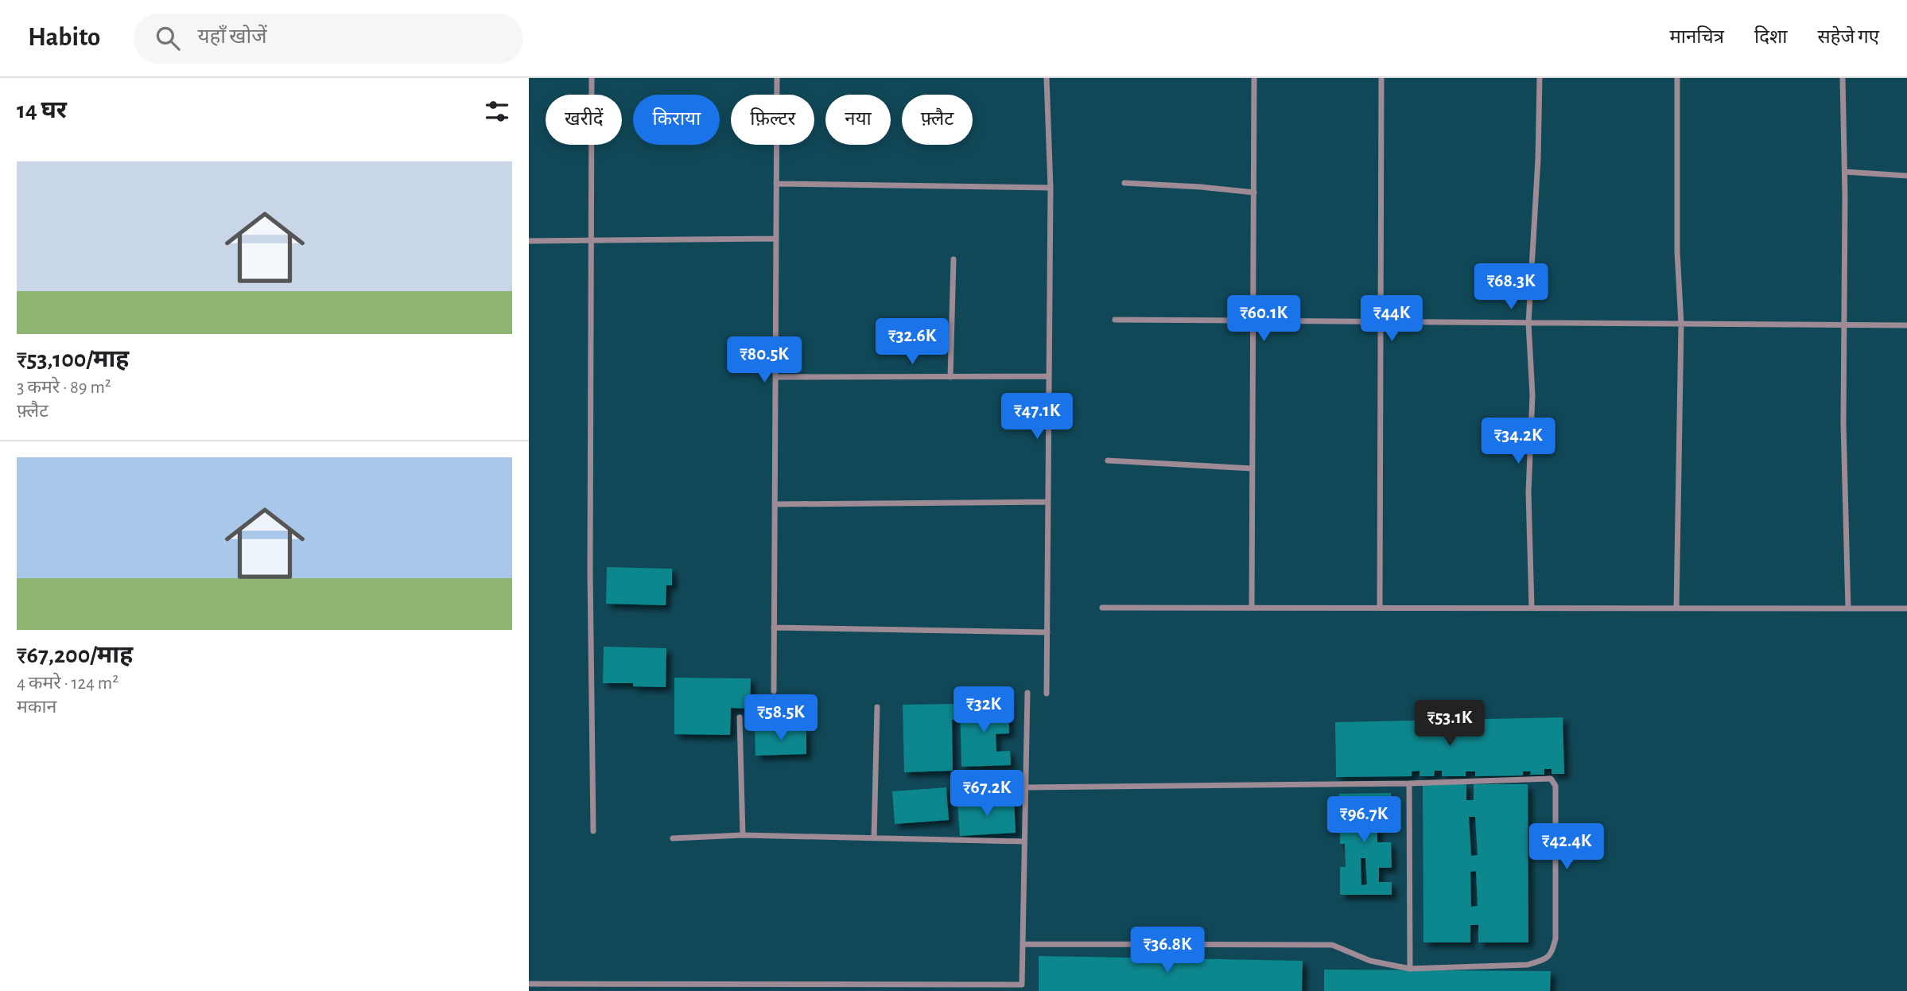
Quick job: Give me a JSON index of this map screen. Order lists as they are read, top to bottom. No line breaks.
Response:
{"page":{"header":"Habito","search":"यहाँ खोजें","nav":["मानचित्र","दिशा","सहेजे गए"],"heading":"14 घर","chip":["खरीदें","किराया","फ़िल्टर","नया","फ़्लैट"],"list":[{"name":"₹53,100/माह","note":"3 कमरे · 89 m² · फ़्लैट"},{"name":"₹67,200/माह","note":"4 कमरे · 124 m² · मकान"}],"price":["₹68.3K","₹60.1K","₹44K","₹32.6K","₹80.5K","₹47.1K","₹34.2K","₹32K","₹58.5K","₹53.1K","₹67.2K","₹96.7K","₹42.4K","₹36.8K"]}}
